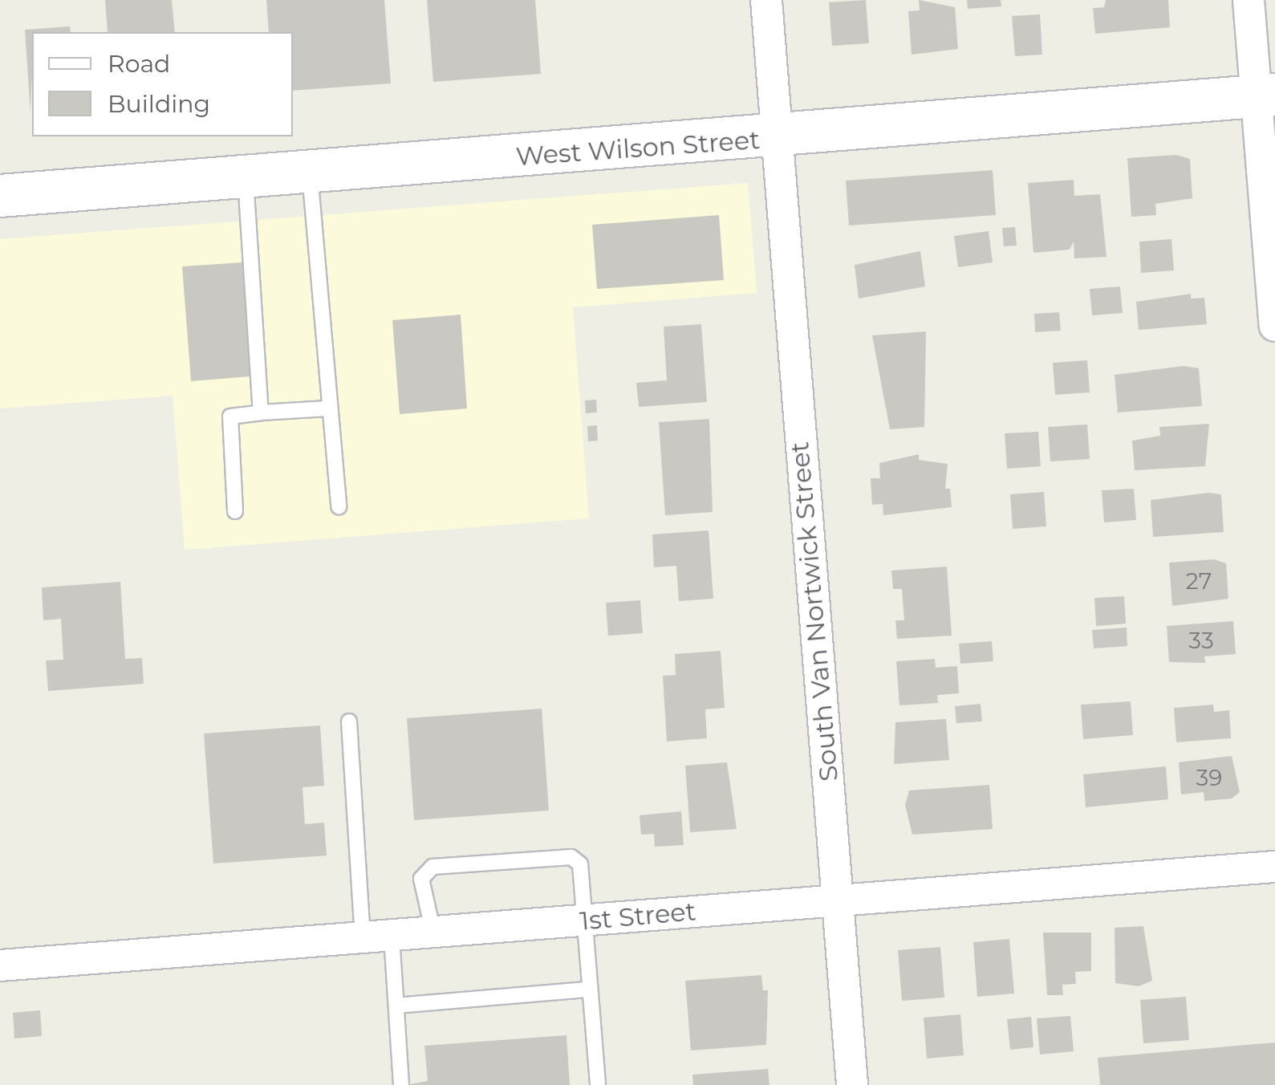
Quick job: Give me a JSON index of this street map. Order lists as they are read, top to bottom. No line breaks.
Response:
{"streets":{"main road":["West Wilson Street"],"street":["South Van Nortwick Street","1st Street"]},"crossings":[["West Wilson Street","South Van Nortwick Street"],["South Van Nortwick Street","1st Street"]],"house_numbers":["27","33","39"],"legend":["Road","Building"]}
